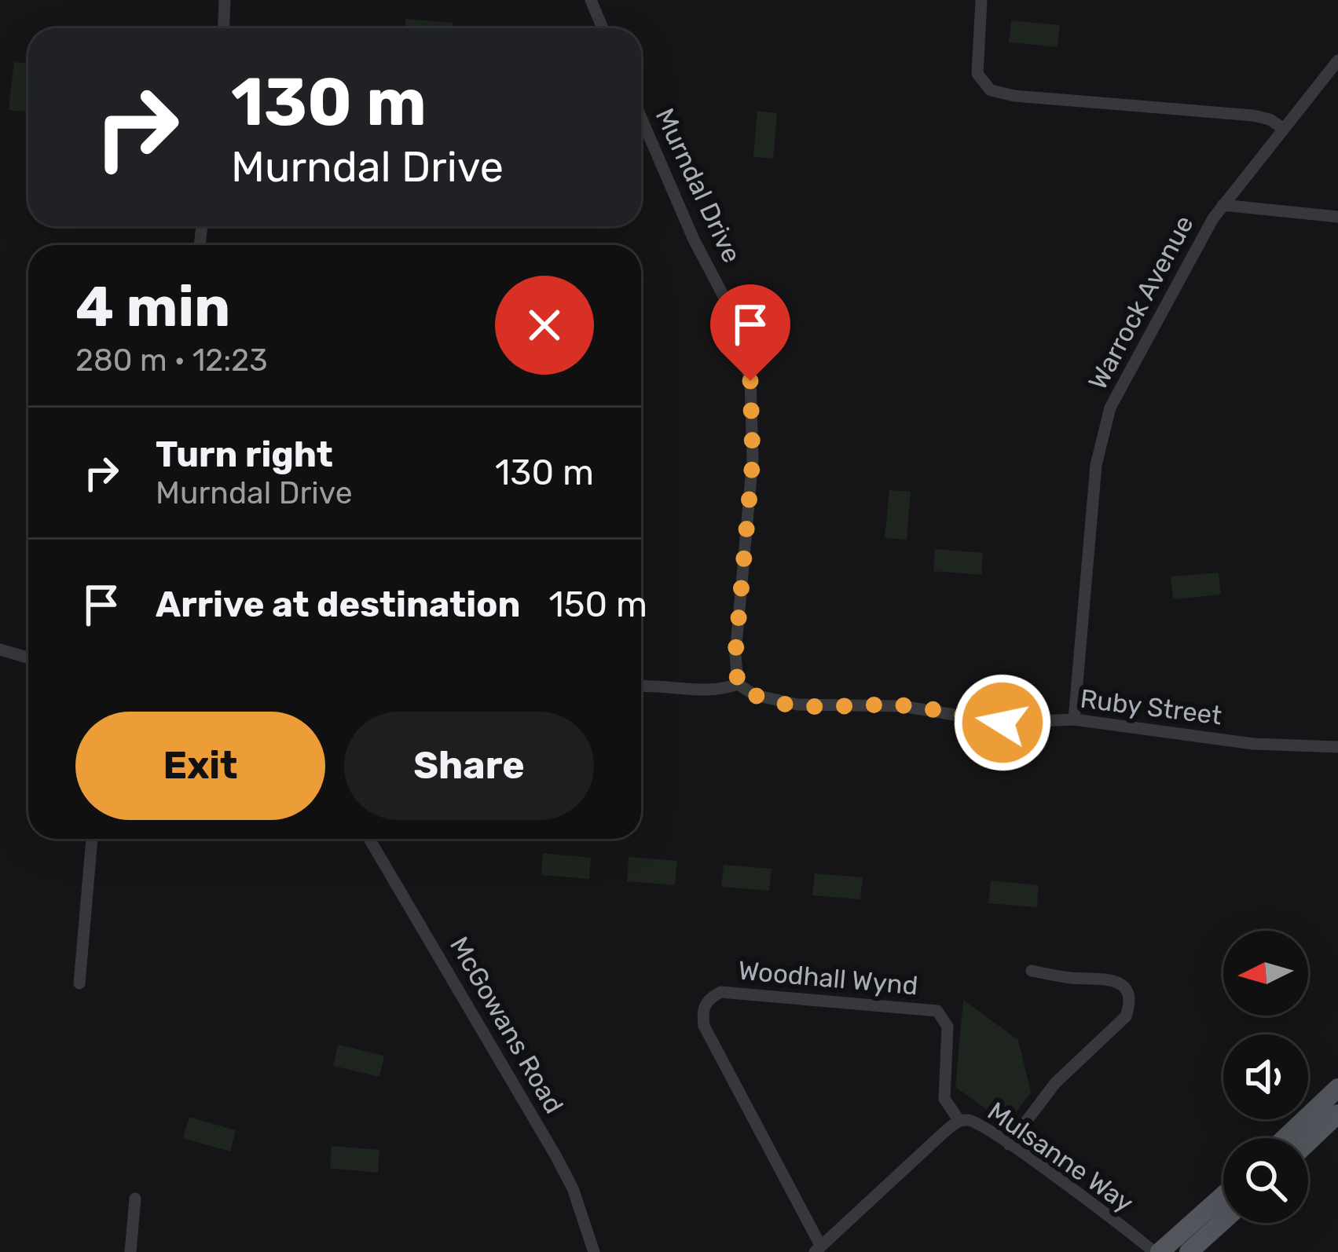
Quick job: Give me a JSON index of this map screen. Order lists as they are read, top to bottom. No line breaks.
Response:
{"streets":{"street":["Murndal Drive","Warrock Avenue","Ruby Street","Woodhall Wynd","McGowans Road","Mulsanne Way"]},"crossings":[["Murndal Drive","Ruby Street"],["Warrock Avenue","Ruby Street"],["Woodhall Wynd","Mulsanne Way"]],"north":"left","page":{"turn":["130 m","Murndal Drive"],"heading":["4 min","280 m · 12:23"],"list":[{"name":"Turn right","note":"Murndal Drive","value":"130 m"},{"name":"Arrive at destination","value":"150 m"}],"buttons":["Exit","Share"]}}
